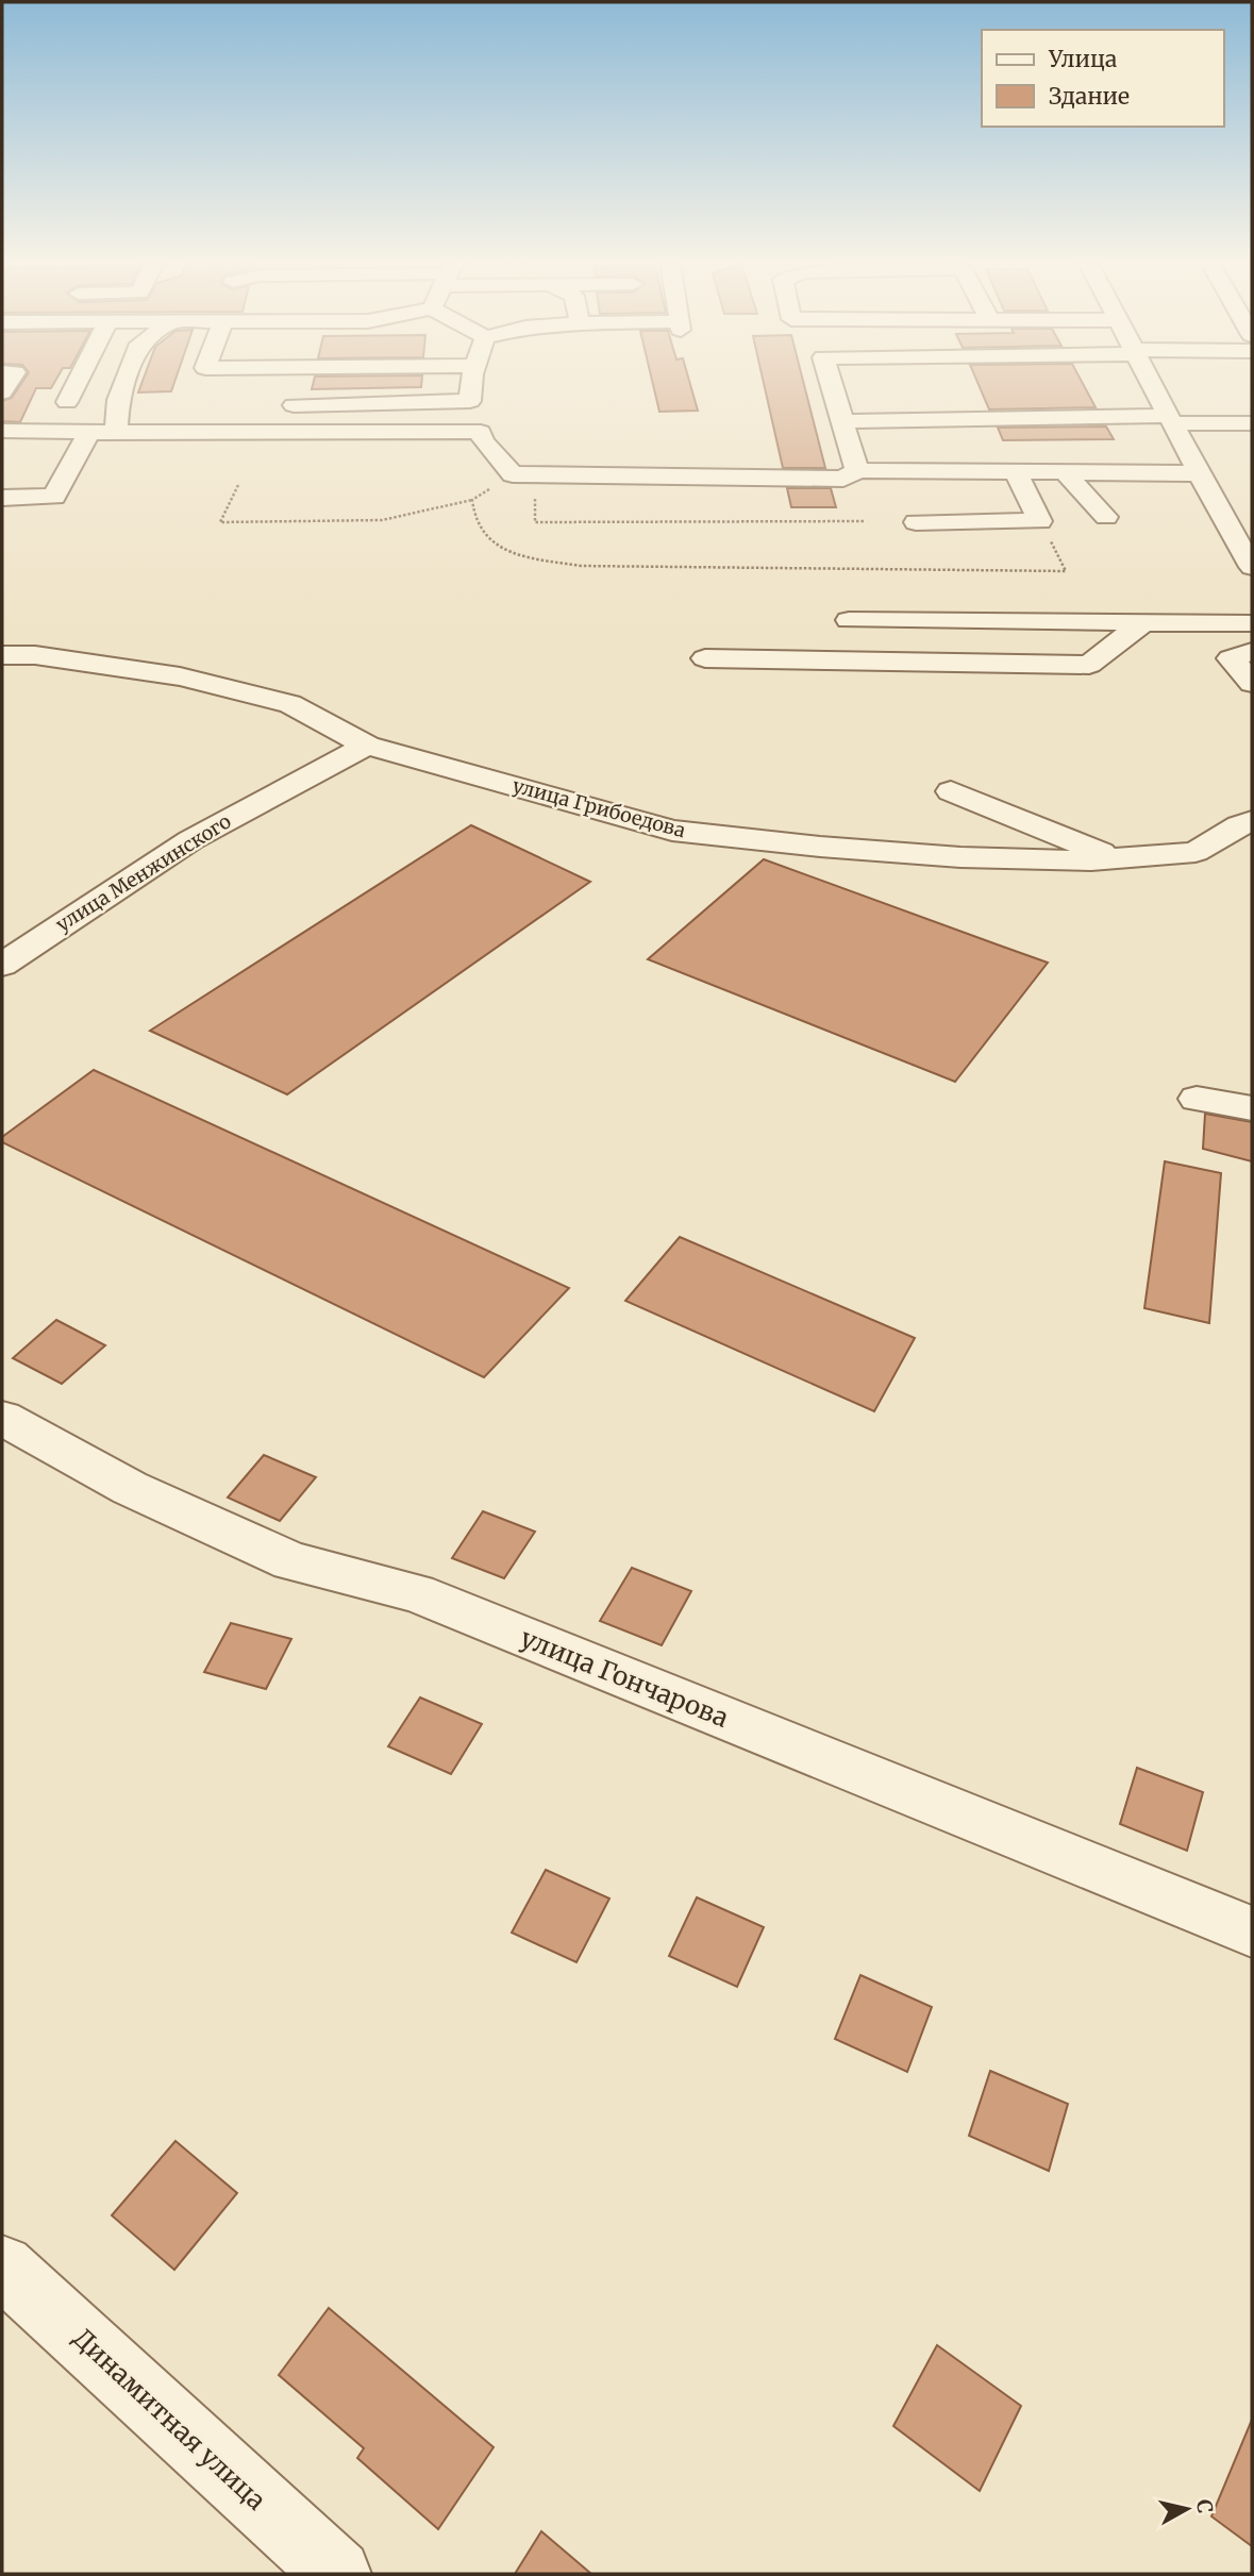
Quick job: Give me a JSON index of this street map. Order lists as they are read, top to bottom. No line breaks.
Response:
{"streets":{"street":["улица Грибоедова","улица Менжинского","улица Гончарова","Динамитная улица"]},"crossings":[["улица Грибоедова","улица Менжинского"]],"legend":["Улица","Здание"],"north":"right"}
